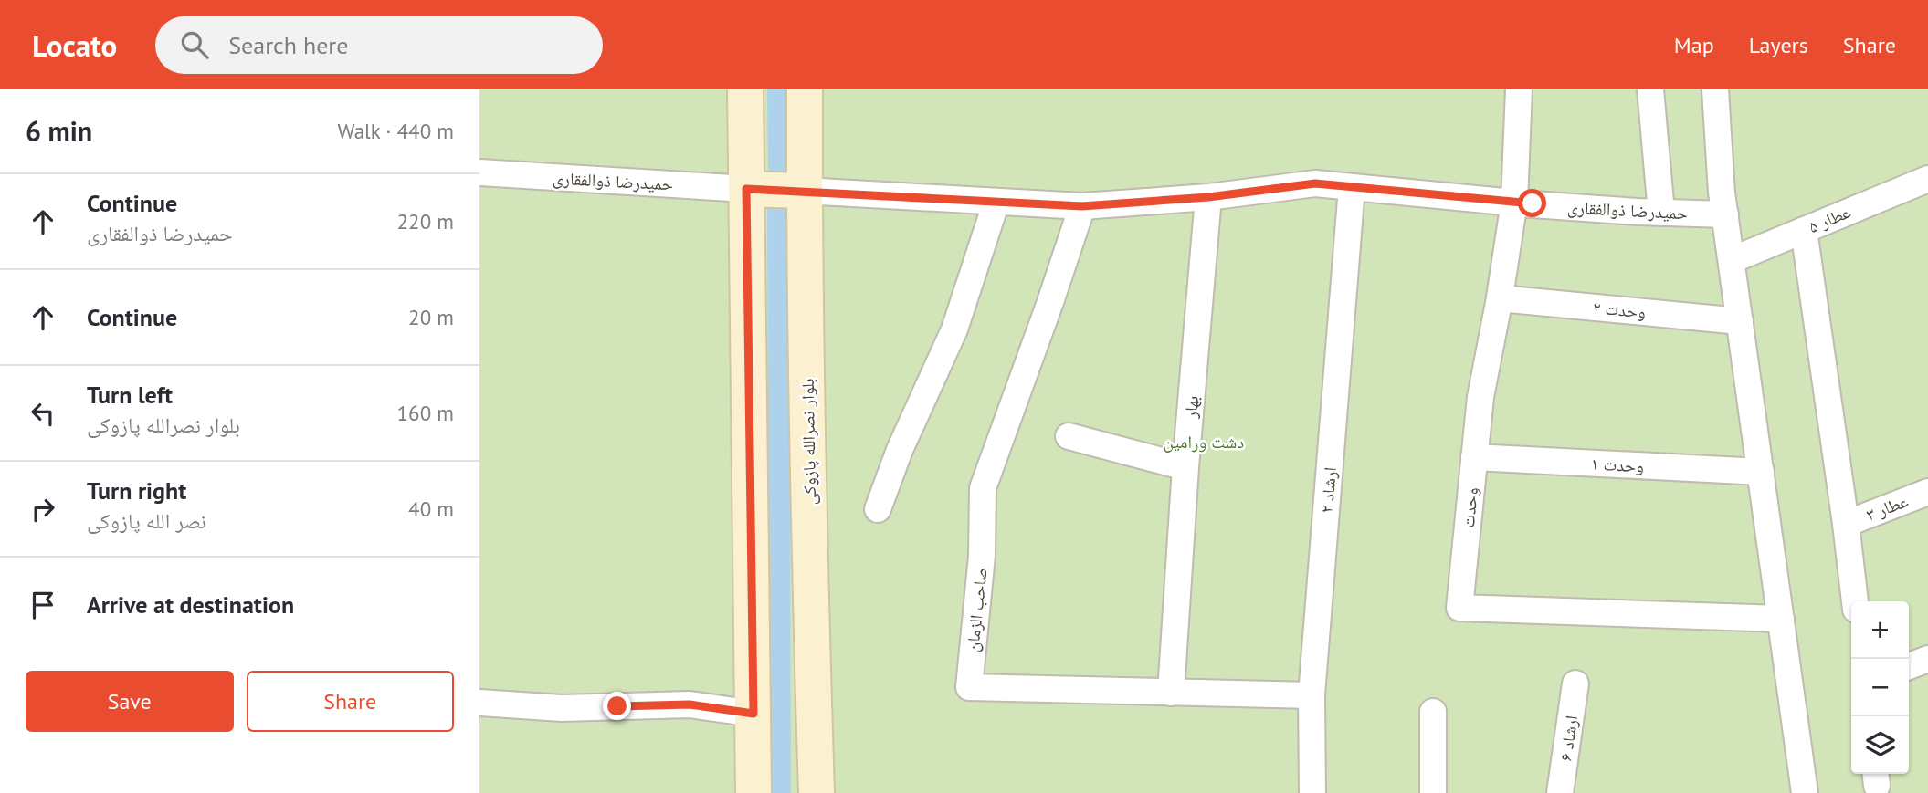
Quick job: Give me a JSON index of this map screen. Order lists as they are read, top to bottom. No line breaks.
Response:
{"streets":{"main road":["بلوار نصرالله پازوکی"],"street":["حمیدرضا ذوالفقاری","عطار ۵","وحدت ۲","بهار","وحدت ۱","ارشاد ۲","وحدت","عطار ۳","صاحب الزمان","ارشاد ۶"]},"crossings":[["حمیدرضا ذوالفقاری","بهار"],["حمیدرضا ذوالفقاری","بلوار نصرالله پازوکی"],["حمیدرضا ذوالفقاری","ارشاد ۲"],["حمیدرضا ذوالفقاری","وحدت"],["حمیدرضا ذوالفقاری","صاحب الزمان"],["وحدت ۲","وحدت"],["بهار","صاحب الزمان"],["وحدت ۱","وحدت"],["ارشاد ۲","صاحب الزمان"]],"parks":["دشت ورامین"],"page":{"header":"Locato","search":"Search here","nav":["Map","Layers","Share"],"heading":["6 min","Walk · 440 m"],"list":[["Continue","حمیدرضا ذوالفقاری","220 m"],["Continue","20 m"],["Turn left","بلوار نصرالله پازوکی","160 m"],["Turn right","نصر الله پازوکی","40 m"],"Arrive at destination"],"map_buttons":["+","−"],"buttons":["Save","Share"]}}
